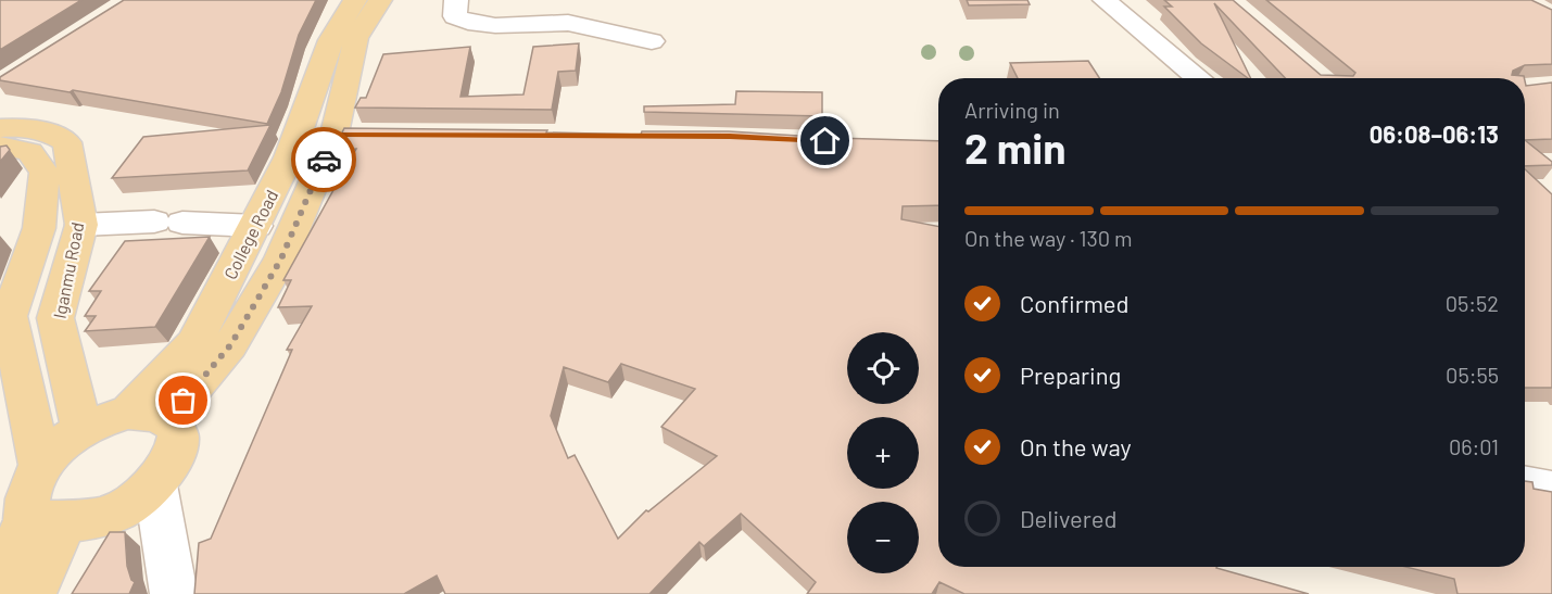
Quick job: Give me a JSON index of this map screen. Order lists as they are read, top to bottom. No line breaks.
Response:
{"streets":{"main road":["College Road","Iganmu Road"]},"page":{"heading":["2 min","Arriving in","06:08–06:13"],"bar":"On the way · 130 m","list":[["Confirmed","05:52"],["Preparing","05:55"],["On the way","06:01"],"Delivered"],"map_buttons":["+","−"]}}
